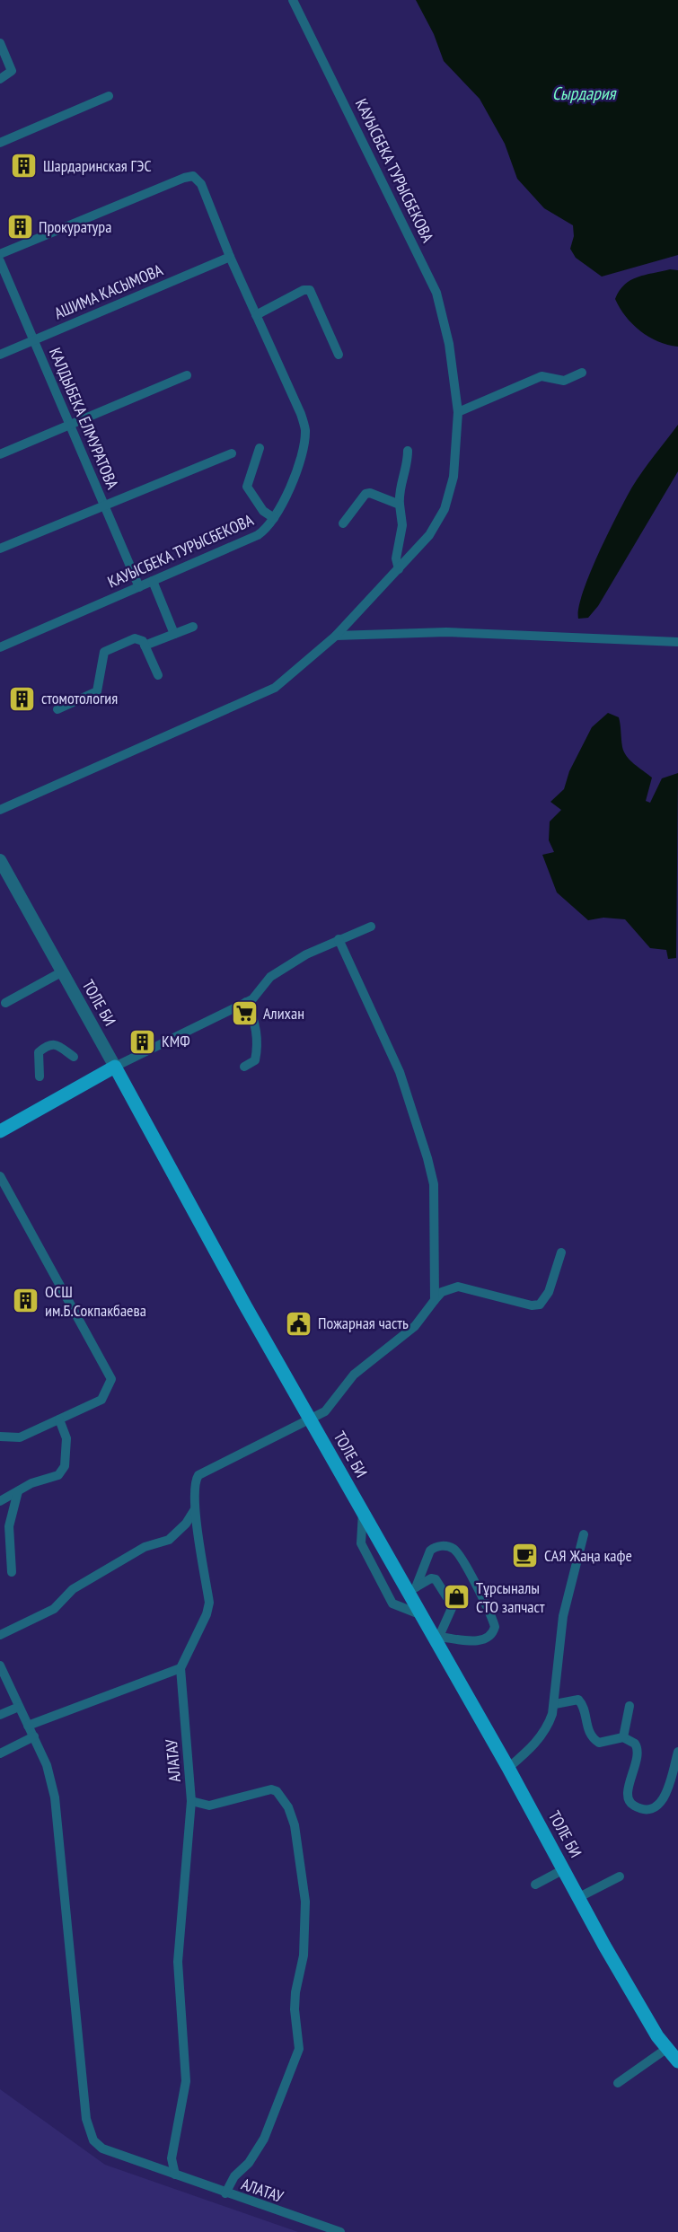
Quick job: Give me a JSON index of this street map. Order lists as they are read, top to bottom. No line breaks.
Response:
{"streets":{"main road":["ТОЛЕ БИ"],"street":["КАУЫСБЕКА ТУРЫСБЕКОВА","АШИМА КАСЫМОВА","КАЛДЫБЕКА ЕЛМУРАТОВА","АЛАТАУ"]},"crossings":[["КАУЫСБЕКА ТУРЫСБЕКОВА","АШИМА КАСЫМОВА"],["КАУЫСБЕКА ТУРЫСБЕКОВА","КАЛДЫБЕКА ЕЛМУРАТОВА"],["АШИМА КАСЫМОВА","КАЛДЫБЕКА ЕЛМУРАТОВА"]],"water":["Сырдария"],"places":{"building":["Шардаринская ГЭС","Прокуратура","стомотология","КМФ","ОСШ им.Б.Сокпакбаева"],"supermarket":["Алихан"],"public building":["Пожарная часть"],"cafe":["САЯ Жаңа кафе"],"shop":["Тұрсыналы СТО запчаст"]}}
